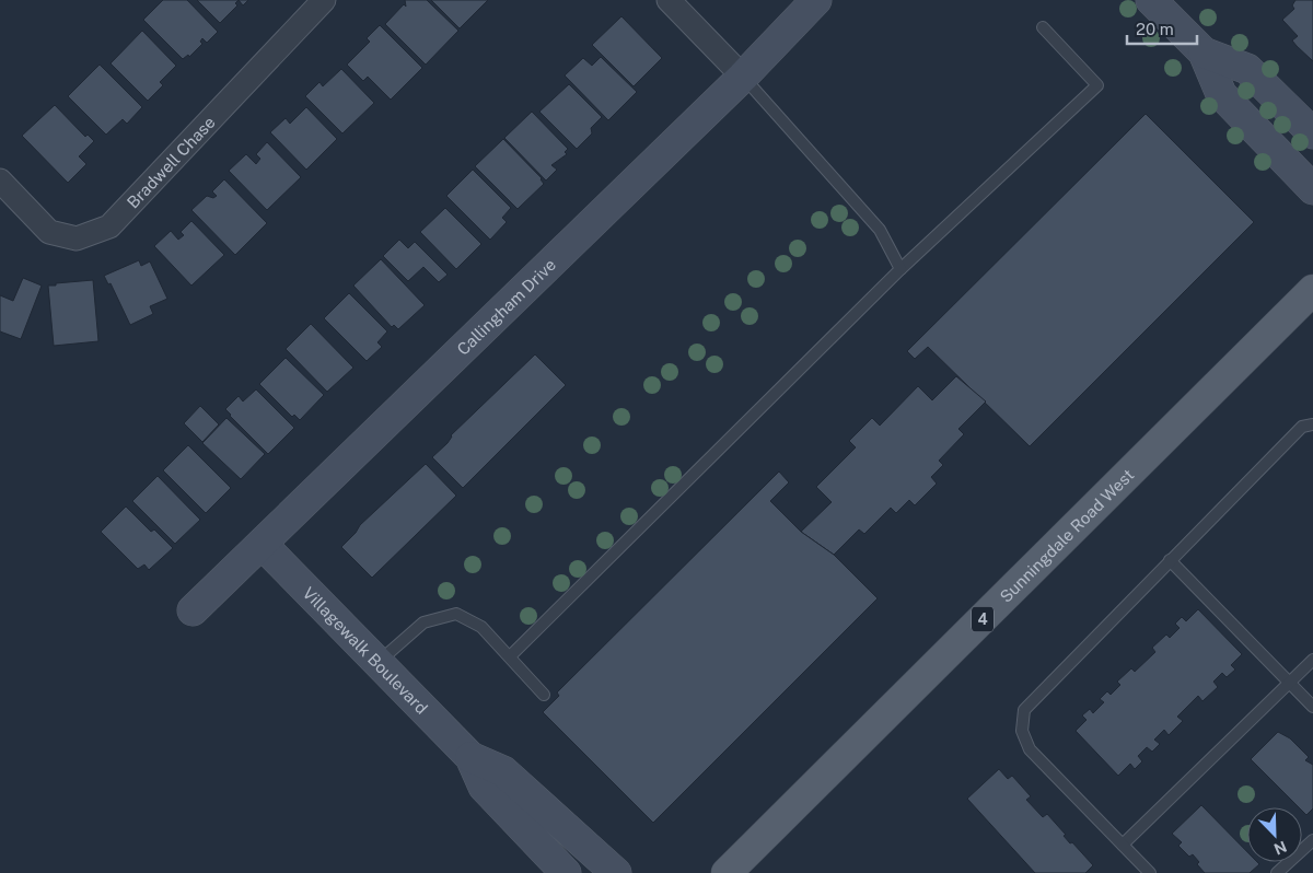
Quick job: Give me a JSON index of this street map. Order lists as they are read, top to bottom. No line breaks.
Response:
{"streets":{"main road":["Sunningdale Road West","4"],"street":["Bradwell Chase","Callingham Drive","Villagewalk Boulevard"]},"crossings":[["Callingham Drive","Villagewalk Boulevard"]],"scale_bar":"20 m","north":"bottom right"}
